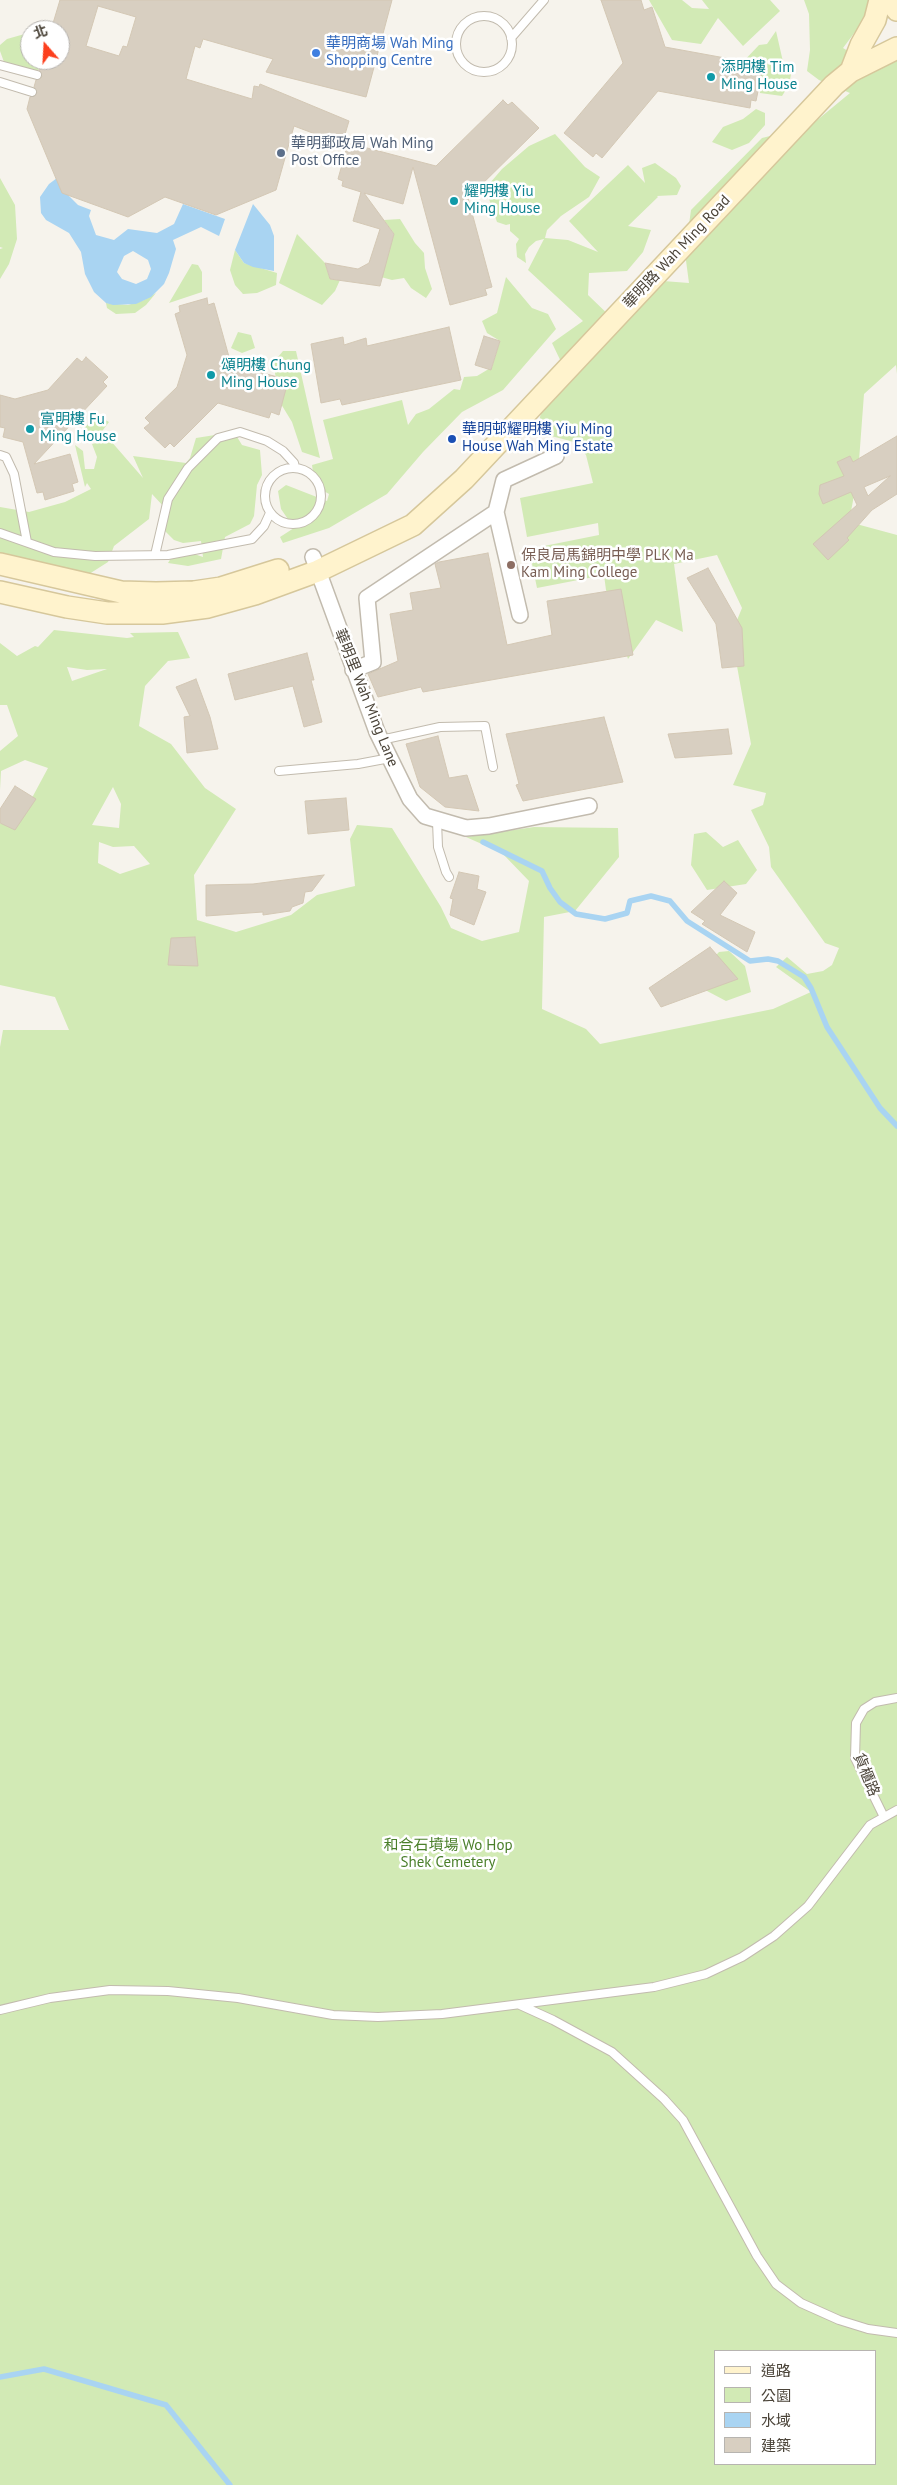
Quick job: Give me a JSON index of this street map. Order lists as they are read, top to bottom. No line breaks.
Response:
{"streets":{"street":["華明路 Wah Ming Road","華明里 Wah Ming Lane"],"lane":["貨櫃路"]},"crossings":[["華明路 Wah Ming Road","華明里 Wah Ming Lane"]],"parks":["和合石墳場 Wo Hop Shek Cemetery"],"places":["華明商場 Wah Ming Shopping Centre","添明樓 Tim Ming House","華明郵政局 Wah Ming Post Office","耀明樓 Yiu Ming House","頌明樓 Chung Ming House","富明樓 Fu Ming House","華明邨耀明樓 Yiu Ming House Wah Ming Estate","保良局馬錦明中學 PLK Ma Kam Ming College"],"legend":["道路","公園","水域","建築"],"north":"top"}
